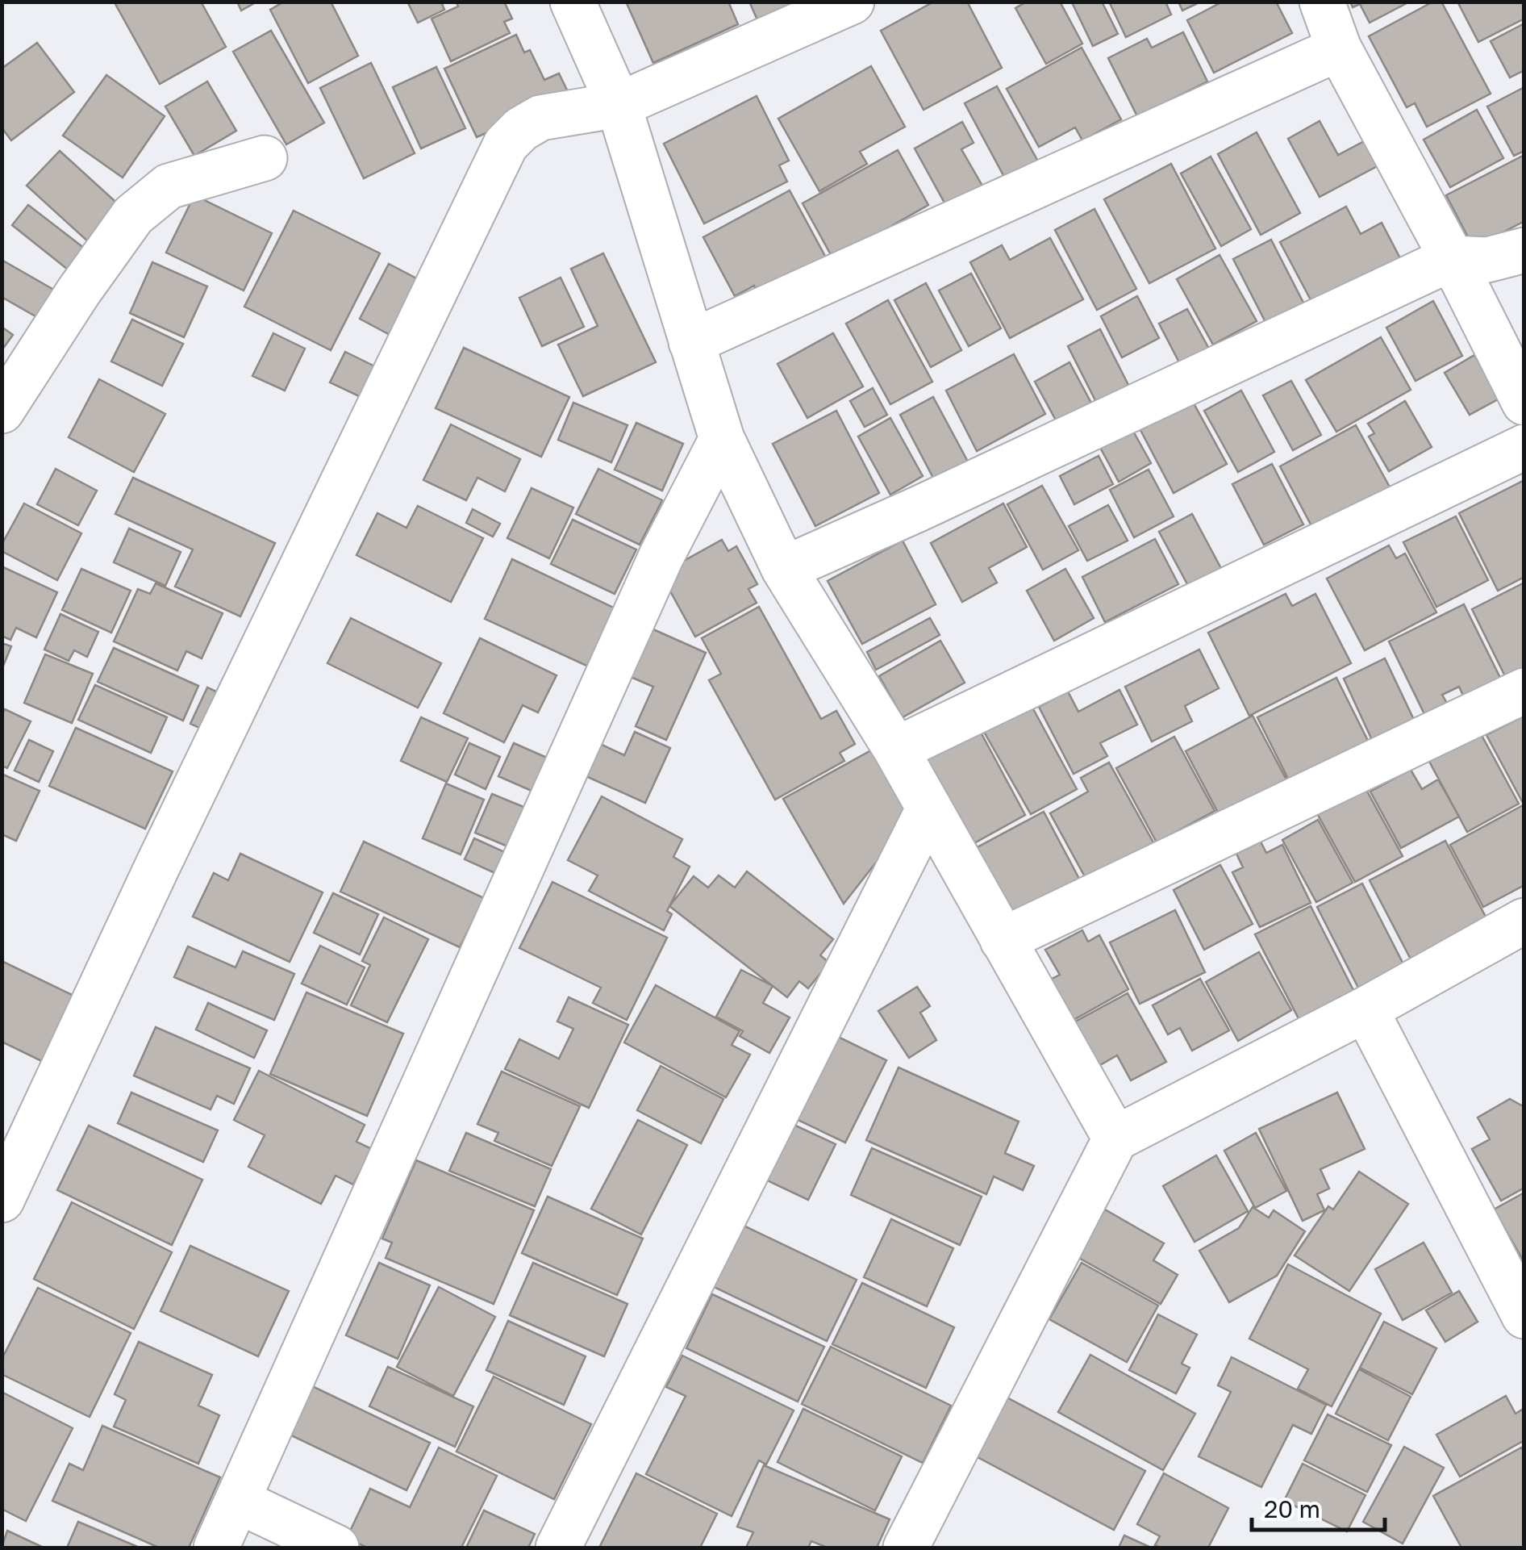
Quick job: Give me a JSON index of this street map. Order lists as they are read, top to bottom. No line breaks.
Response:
{"scale_bar":"20 m"}
